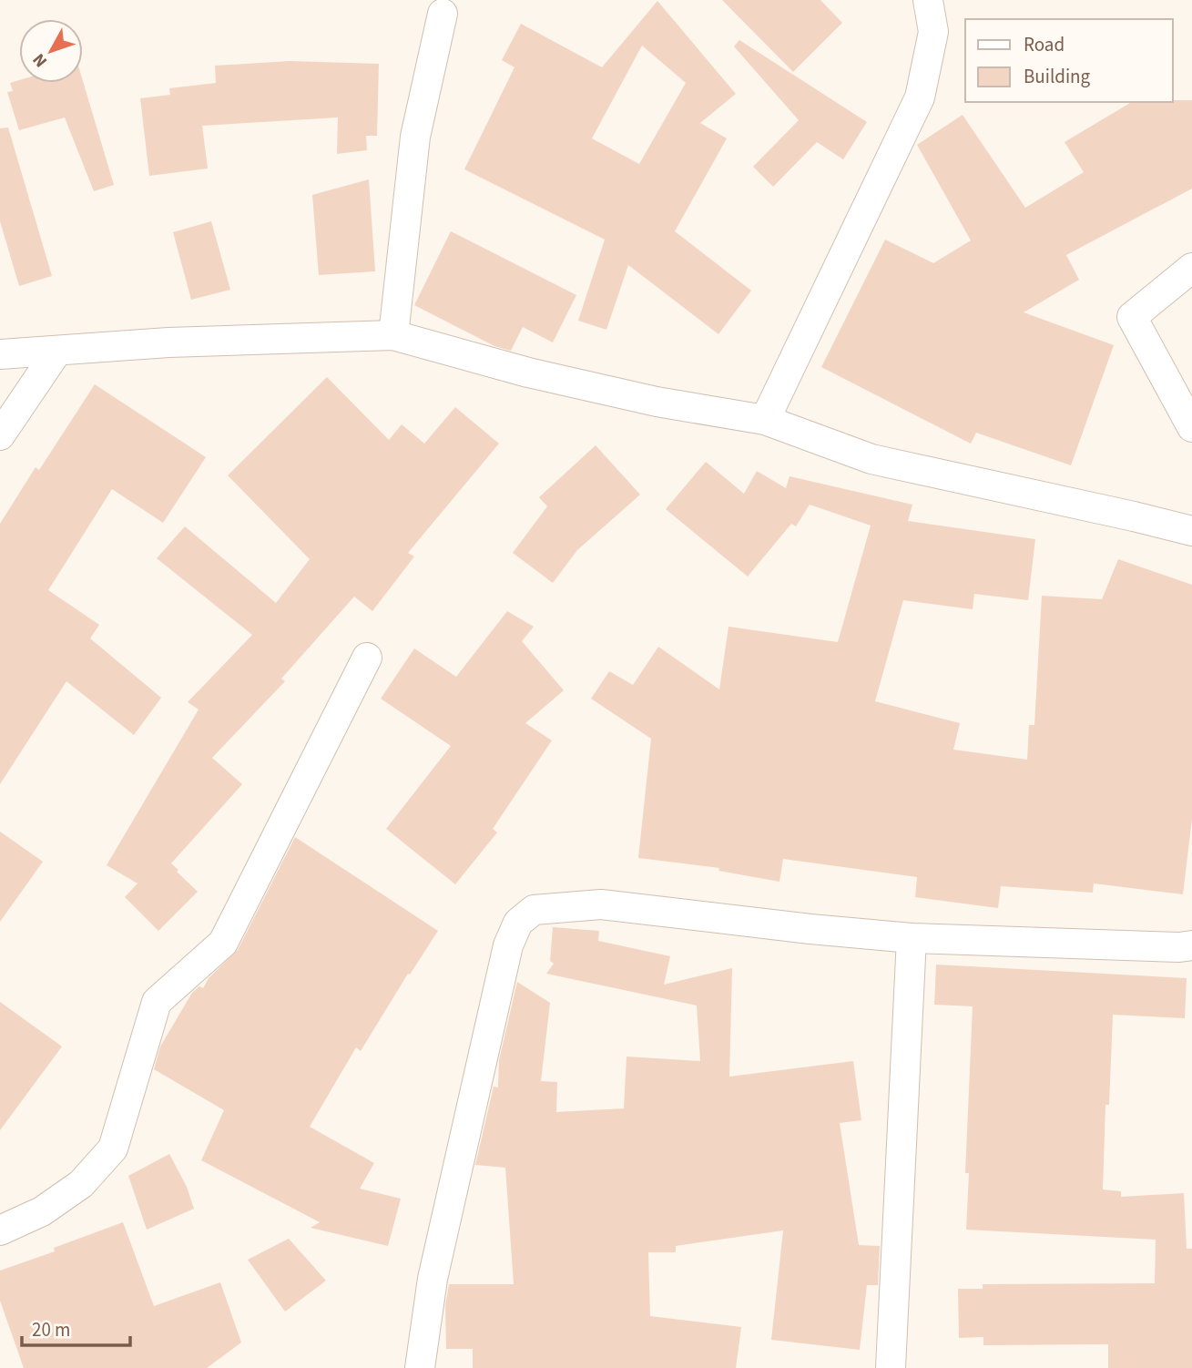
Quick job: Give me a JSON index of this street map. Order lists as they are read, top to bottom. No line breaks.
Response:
{"legend":["Road","Building"],"scale_bar":"20 m","north":"bottom left"}
